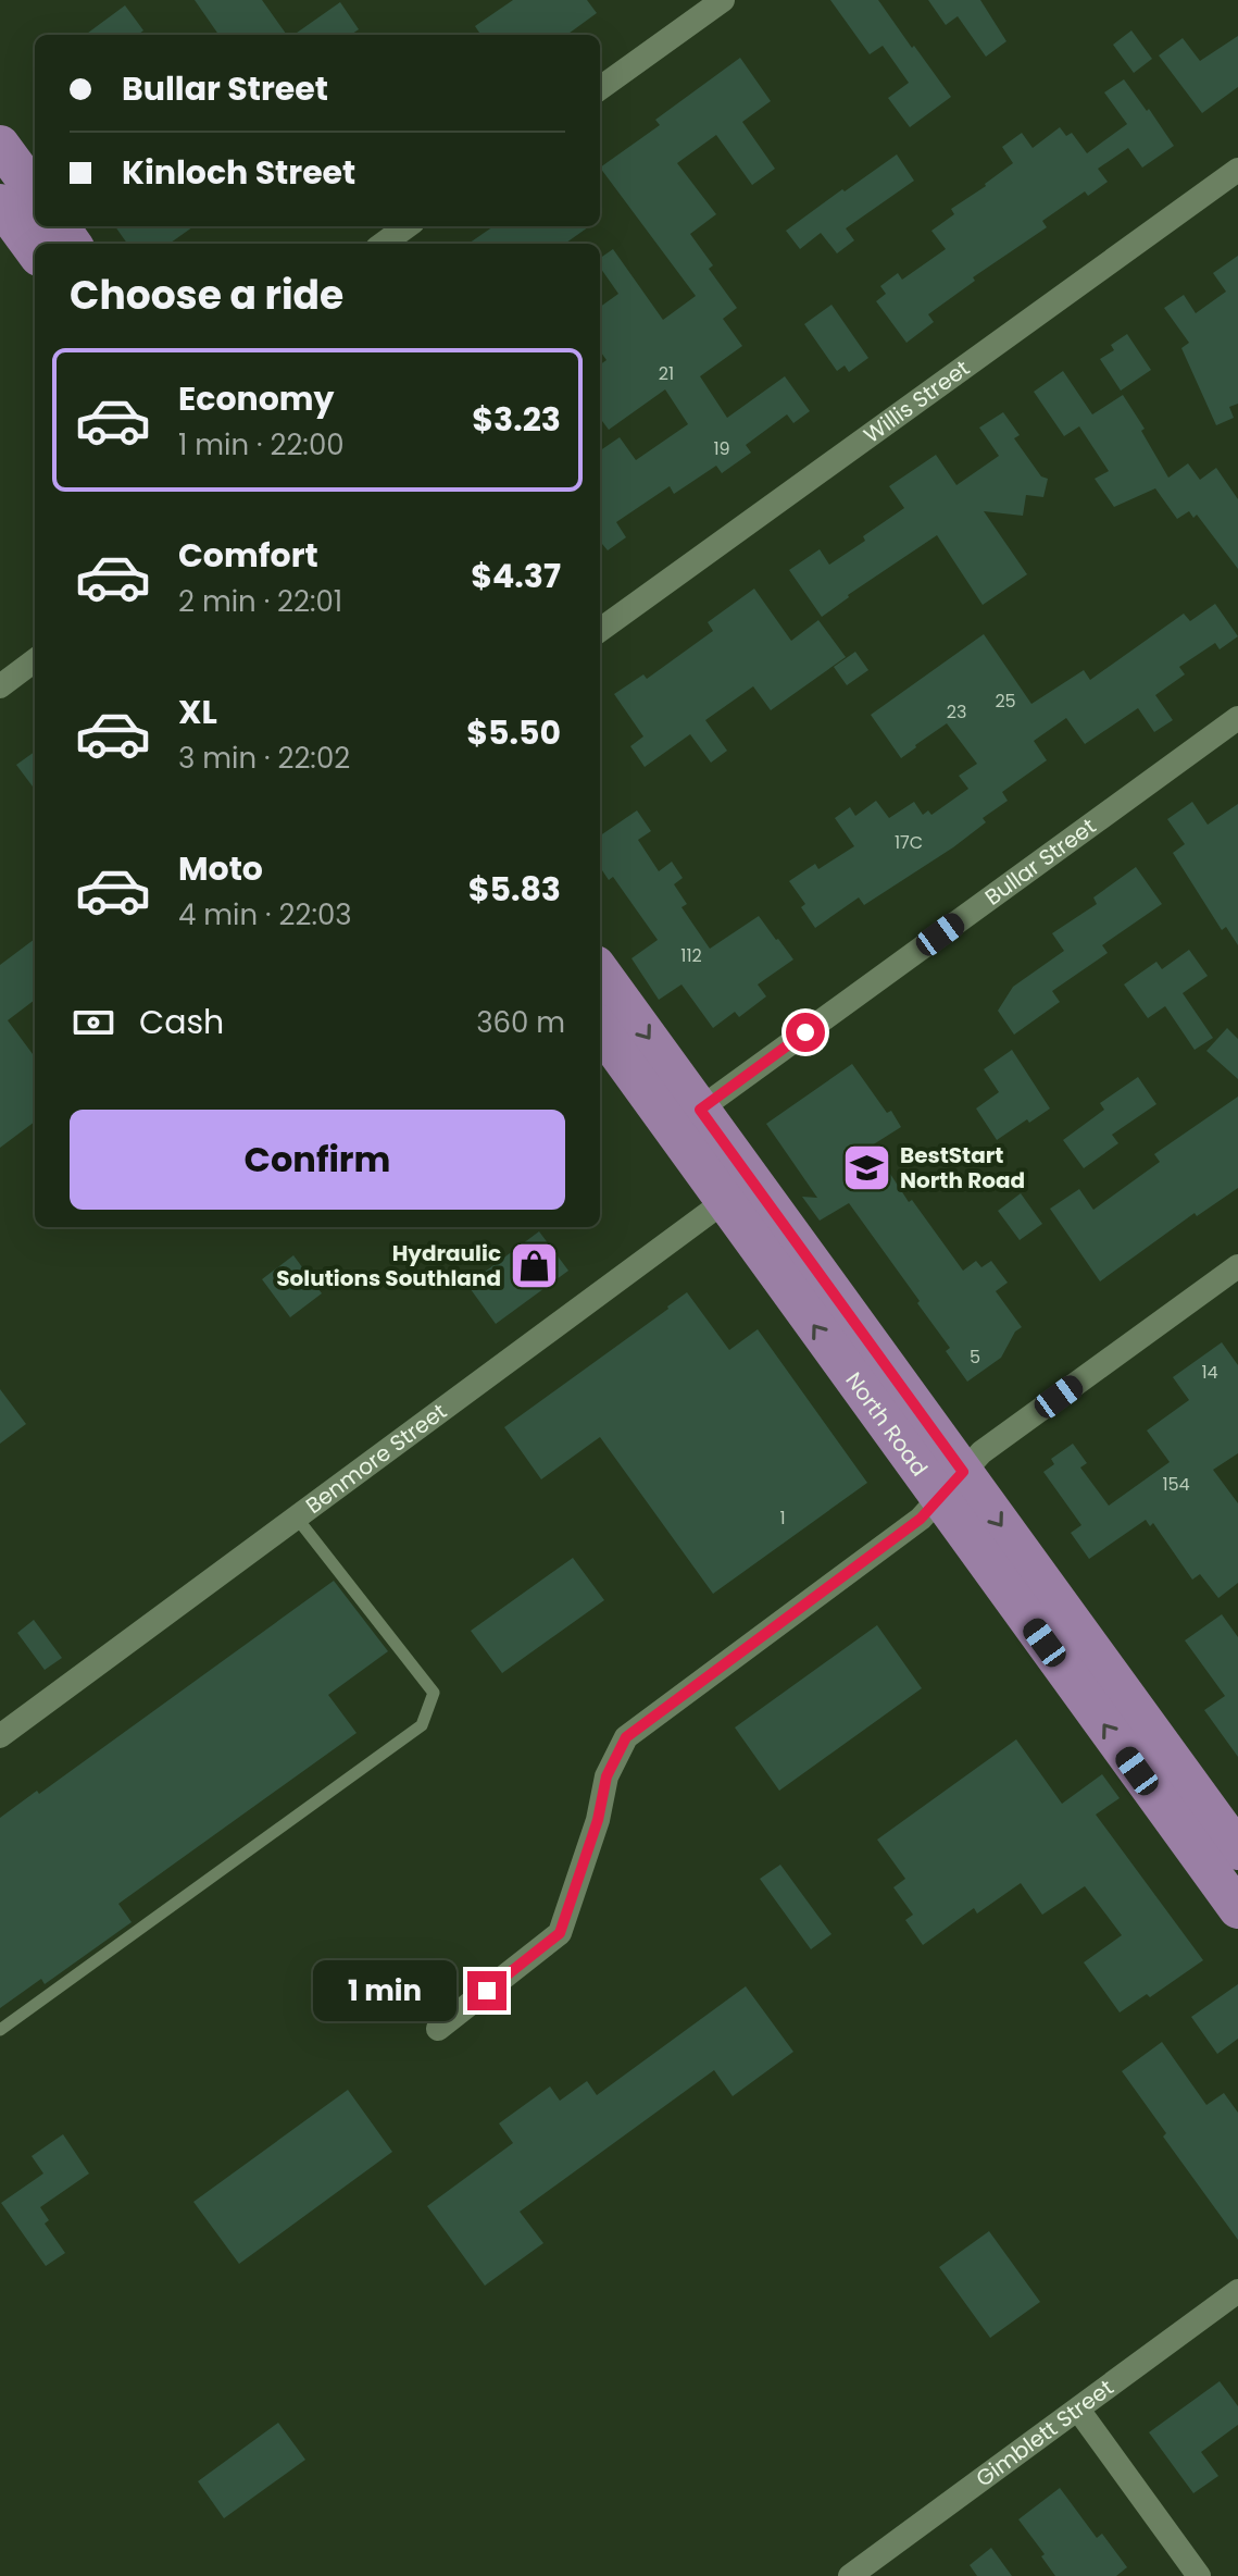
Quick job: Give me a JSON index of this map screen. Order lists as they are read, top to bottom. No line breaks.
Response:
{"streets":{"main road":["North Road"],"street":["Willis Street","Bullar Street","Benmore Street","Gimblett Street"]},"crossings":[["Bullar Street","North Road"],["North Road","Benmore Street"]],"places":{"school or university":["BestStart North Road"],"shop":["Hydraulic Solutions Southland"]},"house_numbers":["21","19","25","23","17C","112","5","14","154","1"],"page":{"banner":["Bullar Street","Kinloch Street"],"heading":"Choose a ride","list":[{"name":"Economy","note":"1 min · 22:00","value":"$3.23"},{"name":"Comfort","note":"2 min · 22:01","value":"$4.37"},{"name":"XL","note":"3 min · 22:02","value":"$5.50"},{"name":"Moto","note":"4 min · 22:03","value":"$5.83"}],"pay":["Cash","360 m"],"buttons":"Confirm","bubble":"1 min"}}
